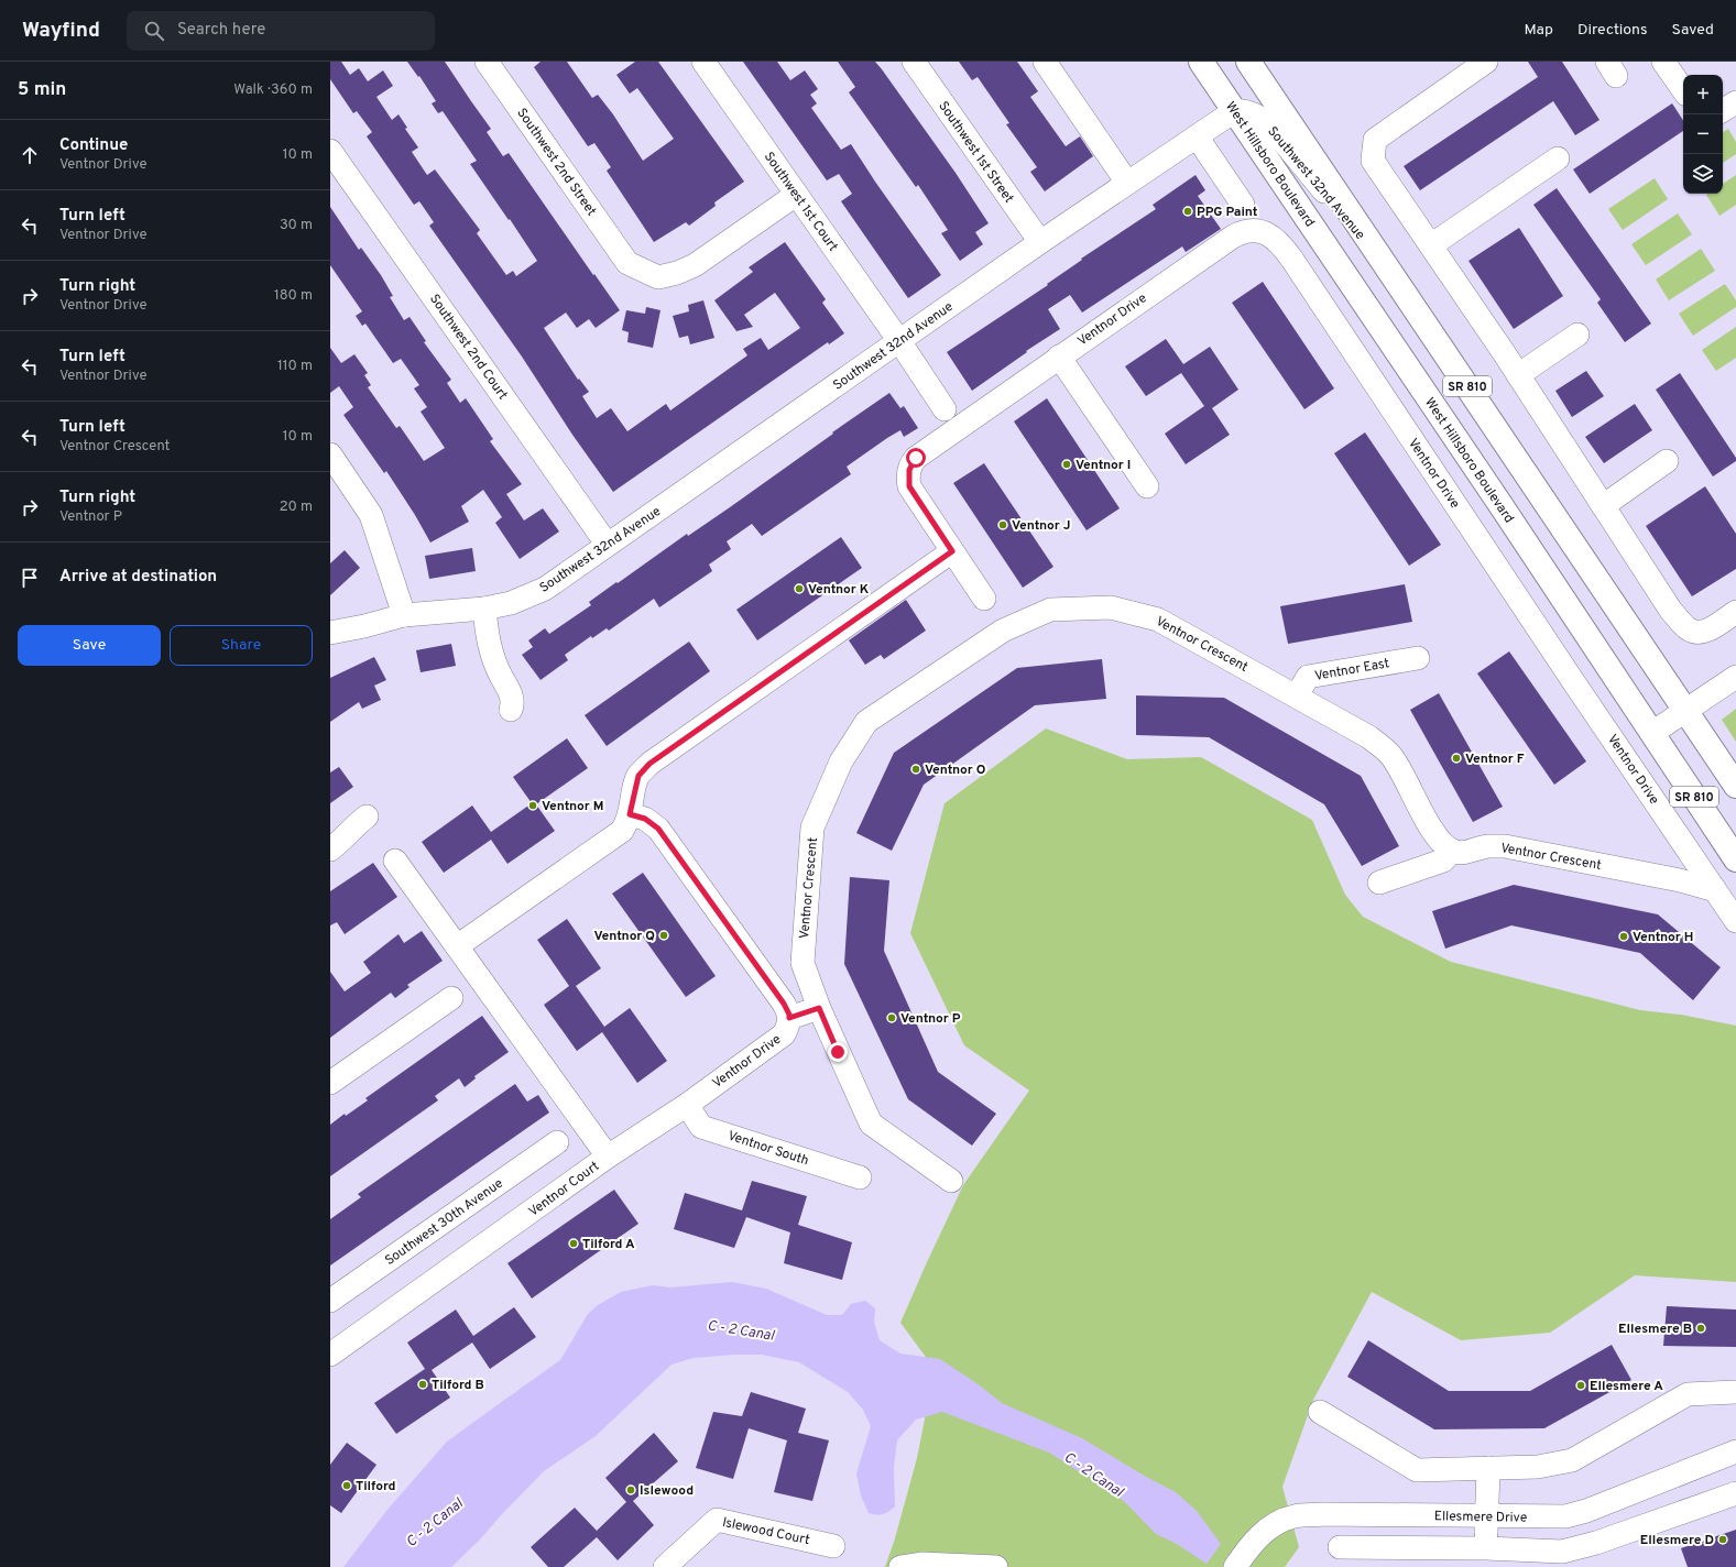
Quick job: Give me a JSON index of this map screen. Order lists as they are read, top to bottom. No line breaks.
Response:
{"streets":{"main road":["West Hillsboro Boulevard","SR 810"],"street":["Southwest 1st Street","Southwest 2nd Street","Southwest 32nd Avenue","Southwest 1st Court","Ventnor Drive","Southwest 2nd Court","Ventnor Crescent","Ventnor East","Ventnor South","Ventnor Court","Southwest 30th Avenue","Ellesmere Drive","Islewood Court"]},"crossings":[["Southwest 1st Street","Southwest 32nd Avenue"],["Southwest 2nd Street","Southwest 1st Court"],["West Hillsboro Boulevard","Southwest 32nd Avenue"],["Southwest 32nd Avenue","Southwest 1st Court"],["Southwest 32nd Avenue","Southwest 2nd Court"],["Southwest 32nd Avenue","SR 810"],["Ventnor Drive","Ventnor Crescent"],["Ventnor Drive","Ventnor South"],["Ventnor Drive","Ventnor Court"],["Ventnor Crescent","Ventnor East"]],"water":["C - 2 Canal"],"places":["PPG Paint","Ventnor I","Ventnor J","Ventnor K","Ventnor F","Ventnor O","Ventnor M","Ventnor Q","Ventnor H","Ventnor P","Tilford A","Ellesmere B","Tilford B","Ellesmere A","Tilford","Islewood","Ellesmere D"],"page":{"header":"Wayfind","search":"Search here","nav":["Map","Directions","Saved"],"heading":["5 min","Walk · 360 m"],"map_buttons":["+","−"],"list":[["Continue","Ventnor Drive","10 m"],["Turn left","Ventnor Drive","30 m"],["Turn right","Ventnor Drive","180 m"],["Turn left","Ventnor Drive","110 m"],["Turn left","Ventnor Crescent","10 m"],["Turn right","Ventnor P","20 m"],"Arrive at destination"],"buttons":["Save","Share"]}}
